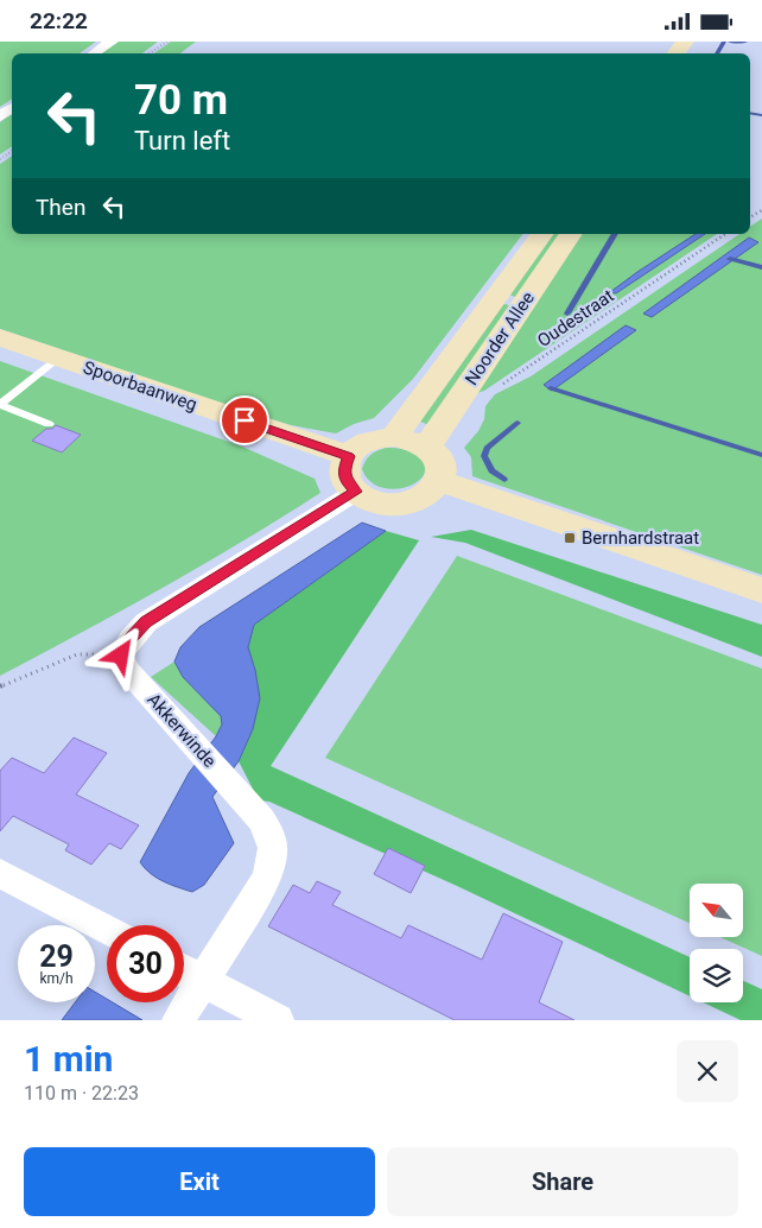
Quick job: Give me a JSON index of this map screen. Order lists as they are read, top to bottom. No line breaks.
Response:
{"streets":{"street":["Noorder Allee","Spoorbaanweg","Akkerwinde"],"path":["Oudestraat"]},"crossings":[["Noorder Allee","Spoorbaanweg"]],"places":{"transit":["Bernhardstraat"]},"north":"top left","page":{"status":"22:22","turn":["70 m","Turn left"],"then":"Then","speed":"29 km/h","limit":"30","heading":["1 min","110 m · 22:23"],"buttons":["Exit","Share"]}}
